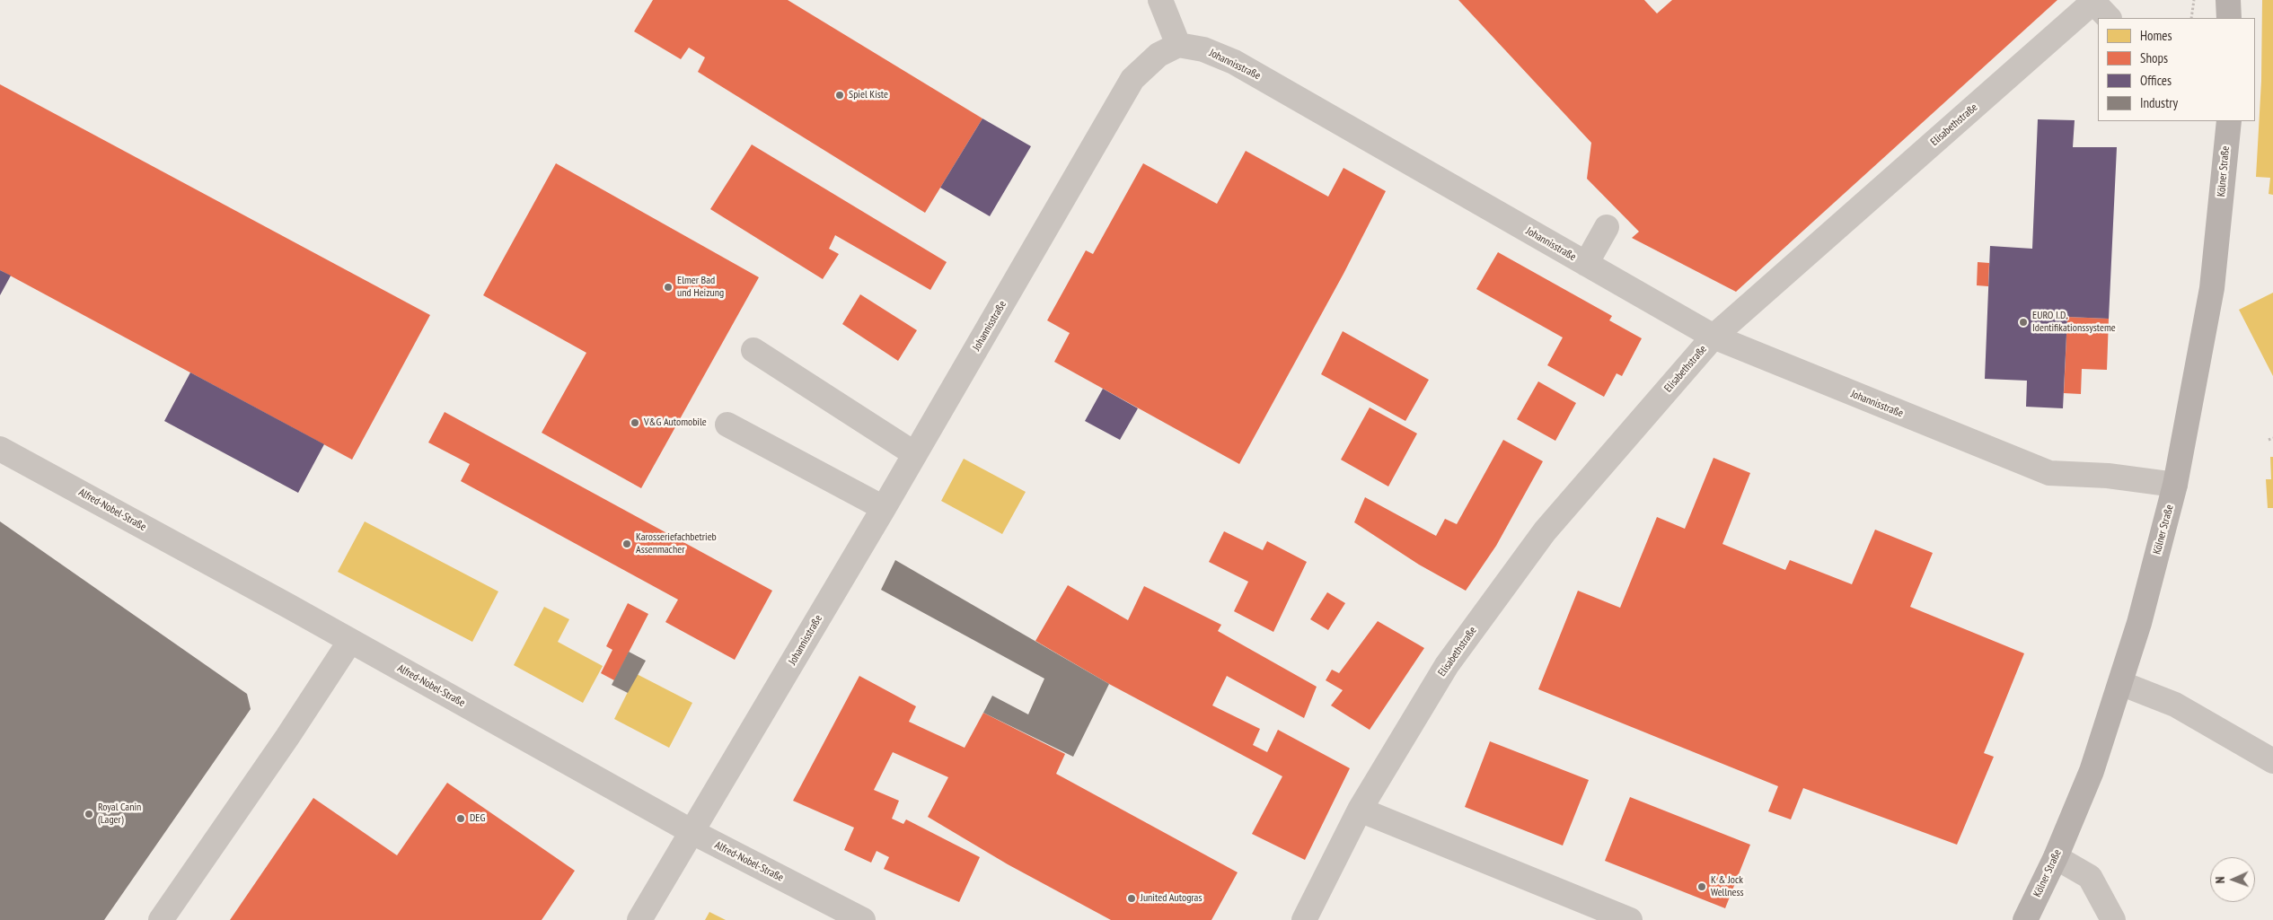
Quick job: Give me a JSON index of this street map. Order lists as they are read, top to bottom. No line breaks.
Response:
{"streets":{"main road":["Kölner Straße"],"street":["Johannisstraße","Elisabethstraße","Alfred-Nobel-Straße"]},"crossings":[["Johannisstraße","Elisabethstraße"],["Johannisstraße","Kölner Straße"],["Johannisstraße","Alfred-Nobel-Straße"]],"places":["Spiel Kiste","Elmer Bad und Heizung","EURO I.D. Identifikationssysteme","V&G Automobile","Karosseriefachbetrieb Assenmacher","Royal Canin (Lager)","DEG","K & Jock Wellness","Junited Autogras"],"legend":["Homes","Shops","Offices","Industry"],"north":"left"}
